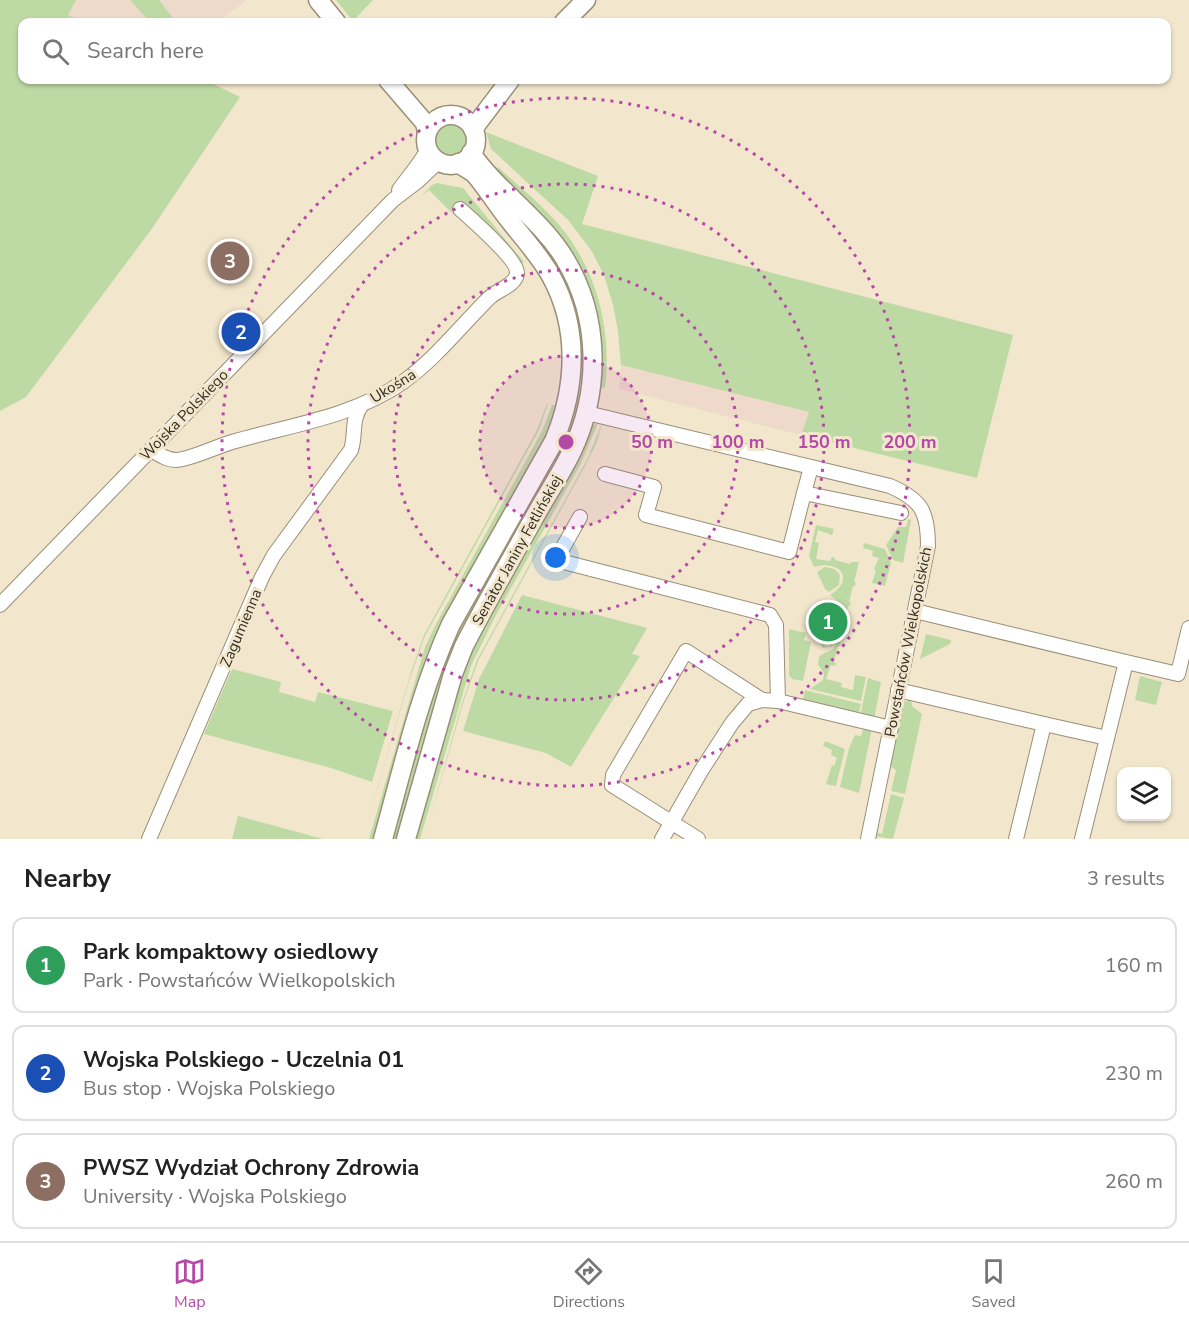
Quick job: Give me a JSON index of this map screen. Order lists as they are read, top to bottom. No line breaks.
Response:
{"streets":{"main road":["Senator Janiny Fetlińskiej"],"street":["Ukośna","Wojska Polskiego","Zagumienna","Powstańców Wielkopolskich"]},"crossings":[["Ukośna","Wojska Polskiego"],["Ukośna","Zagumienna"],["Wojska Polskiego","Senator Janiny Fetlińskiej"],["Senator Janiny Fetlińskiej","Powstańców Wielkopolskich"]],"page":{"search":"Search here","pins":["3","2","1"],"heading":["Nearby","3 results"],"list":[{"mark":"1","name":"Park kompaktowy osiedlowy","note":"Park · Powstańców Wielkopolskich","value":"160 m"},{"mark":"2","name":"Wojska Polskiego - Uczelnia 01","note":"Bus stop · Wojska Polskiego","value":"230 m"},{"mark":"3","name":"PWSZ Wydział Ochrony Zdrowia","note":"University · Wojska Polskiego","value":"260 m"}],"nav":["Map","Directions","Saved"]},"rings":["50 m","100 m","150 m","200 m"]}
